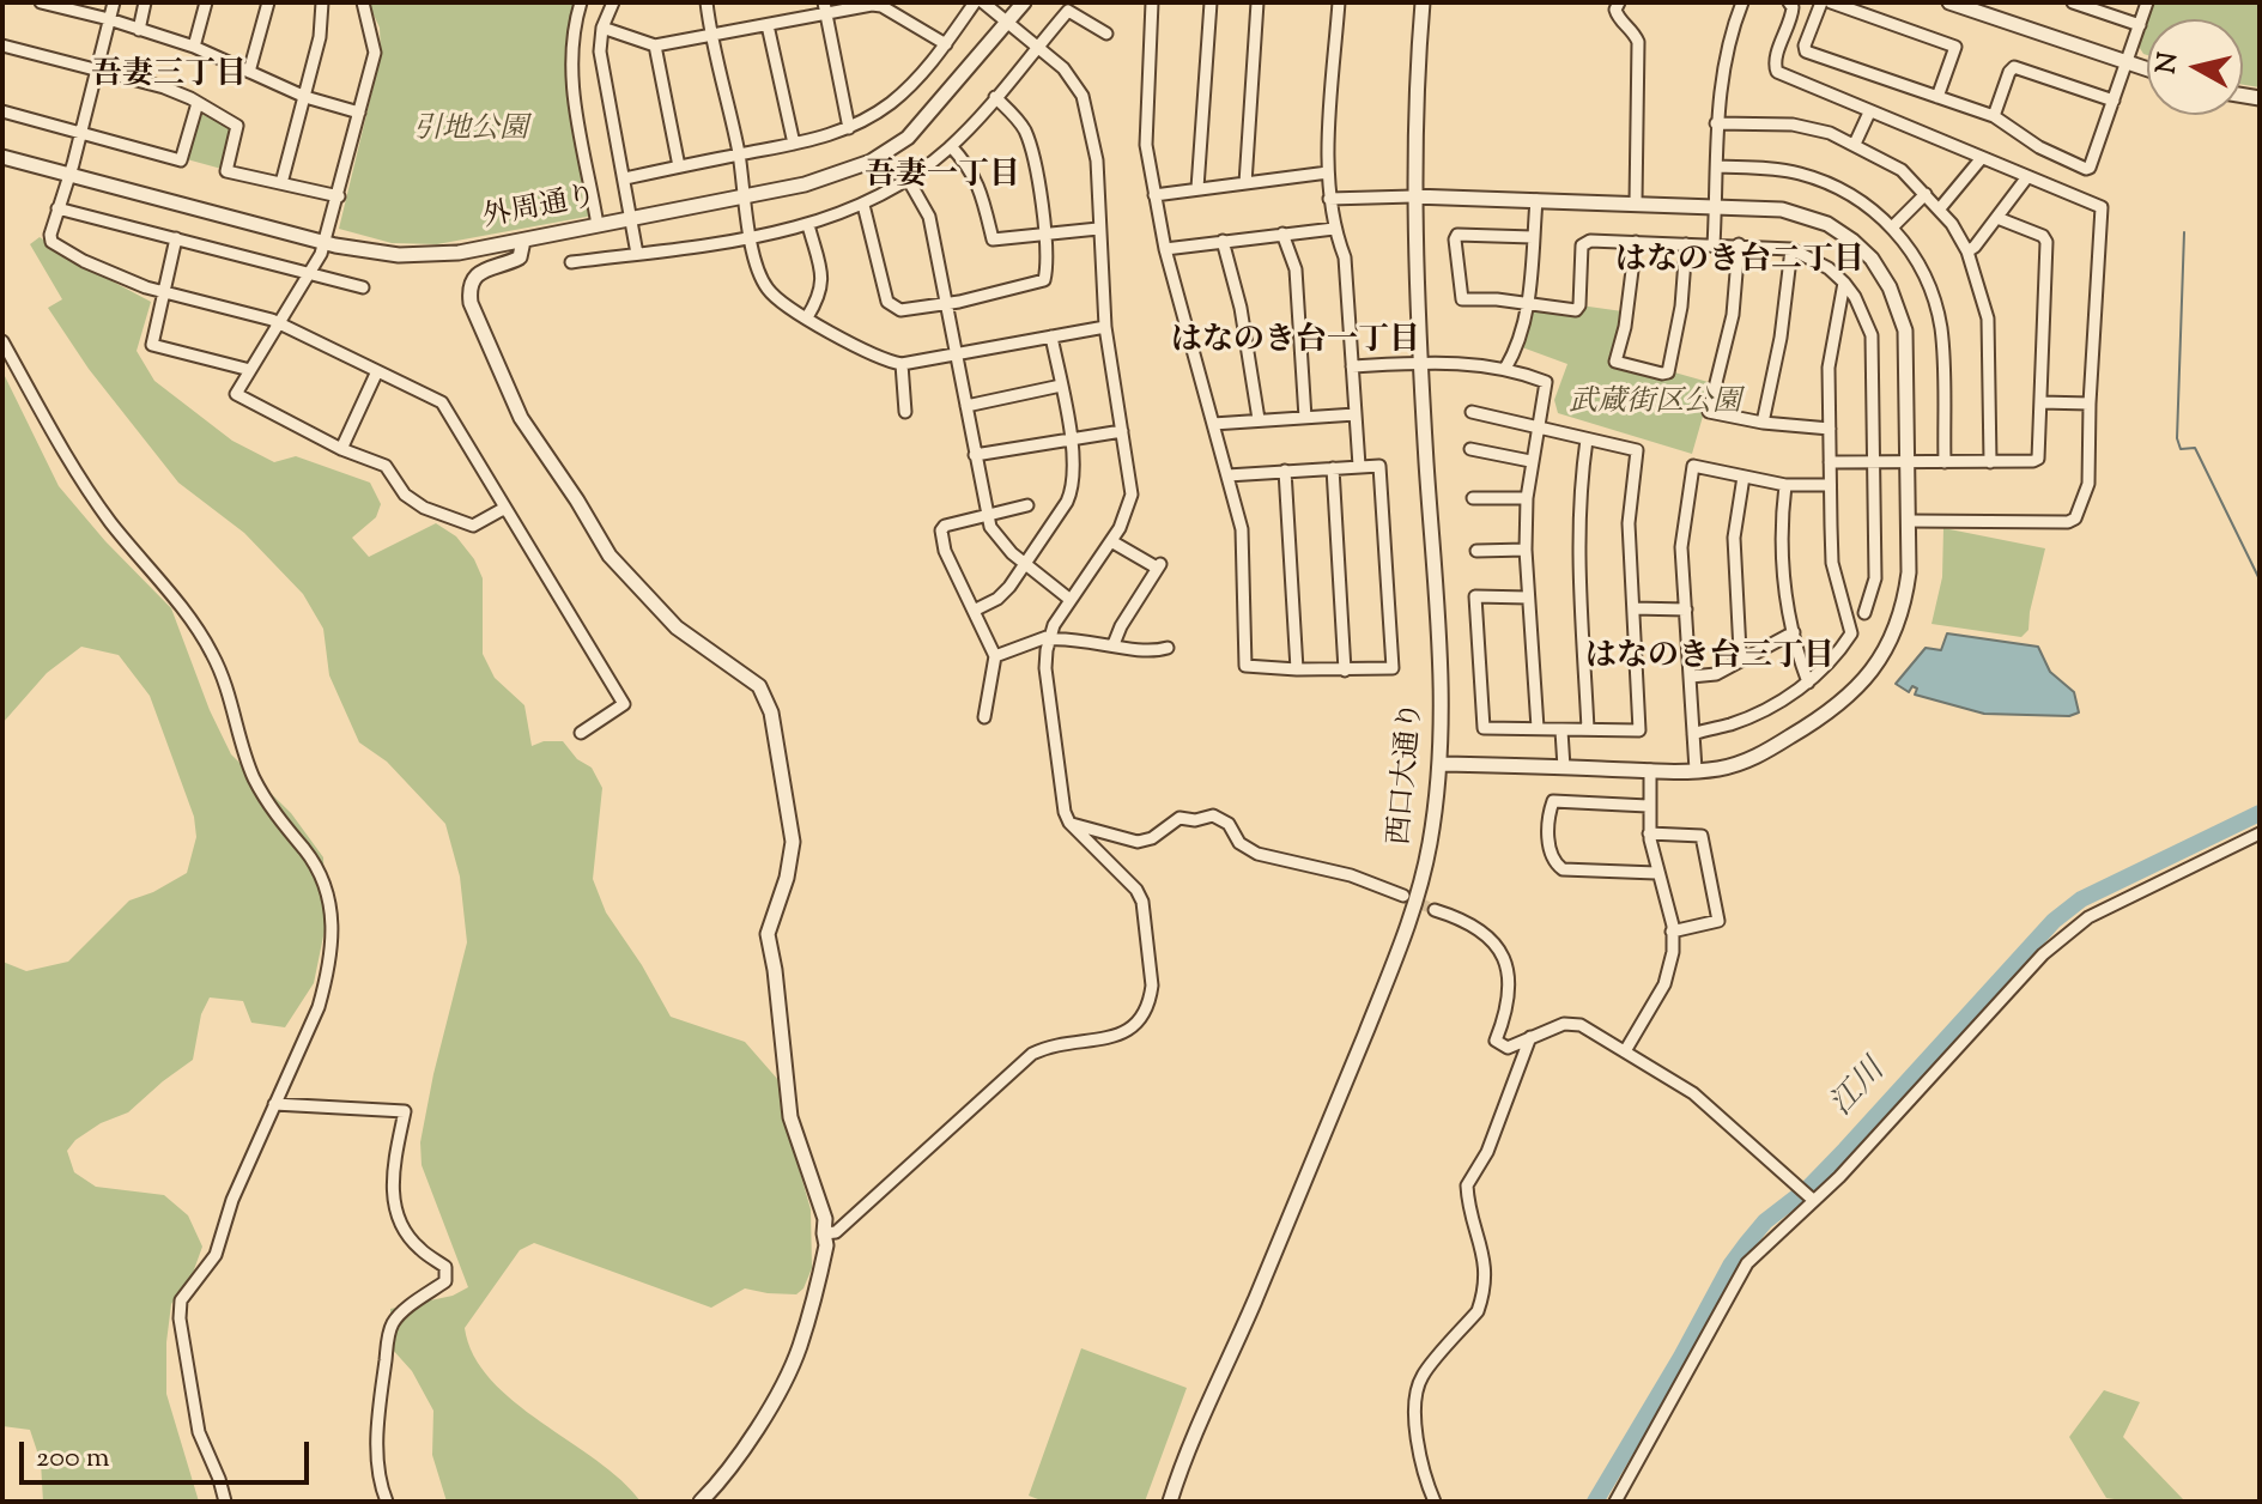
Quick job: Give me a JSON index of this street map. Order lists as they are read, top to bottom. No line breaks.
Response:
{"streets":{"street":["外周通り","西口大通り"]},"districts":["吾妻三丁目","吾妻一丁目","はなのき台二丁目","はなのき台一丁目","はなのき台三丁目"],"water":["江川"],"parks":["引地公園","武蔵街区公園"],"scale_bar":"200 m","north":"left"}
